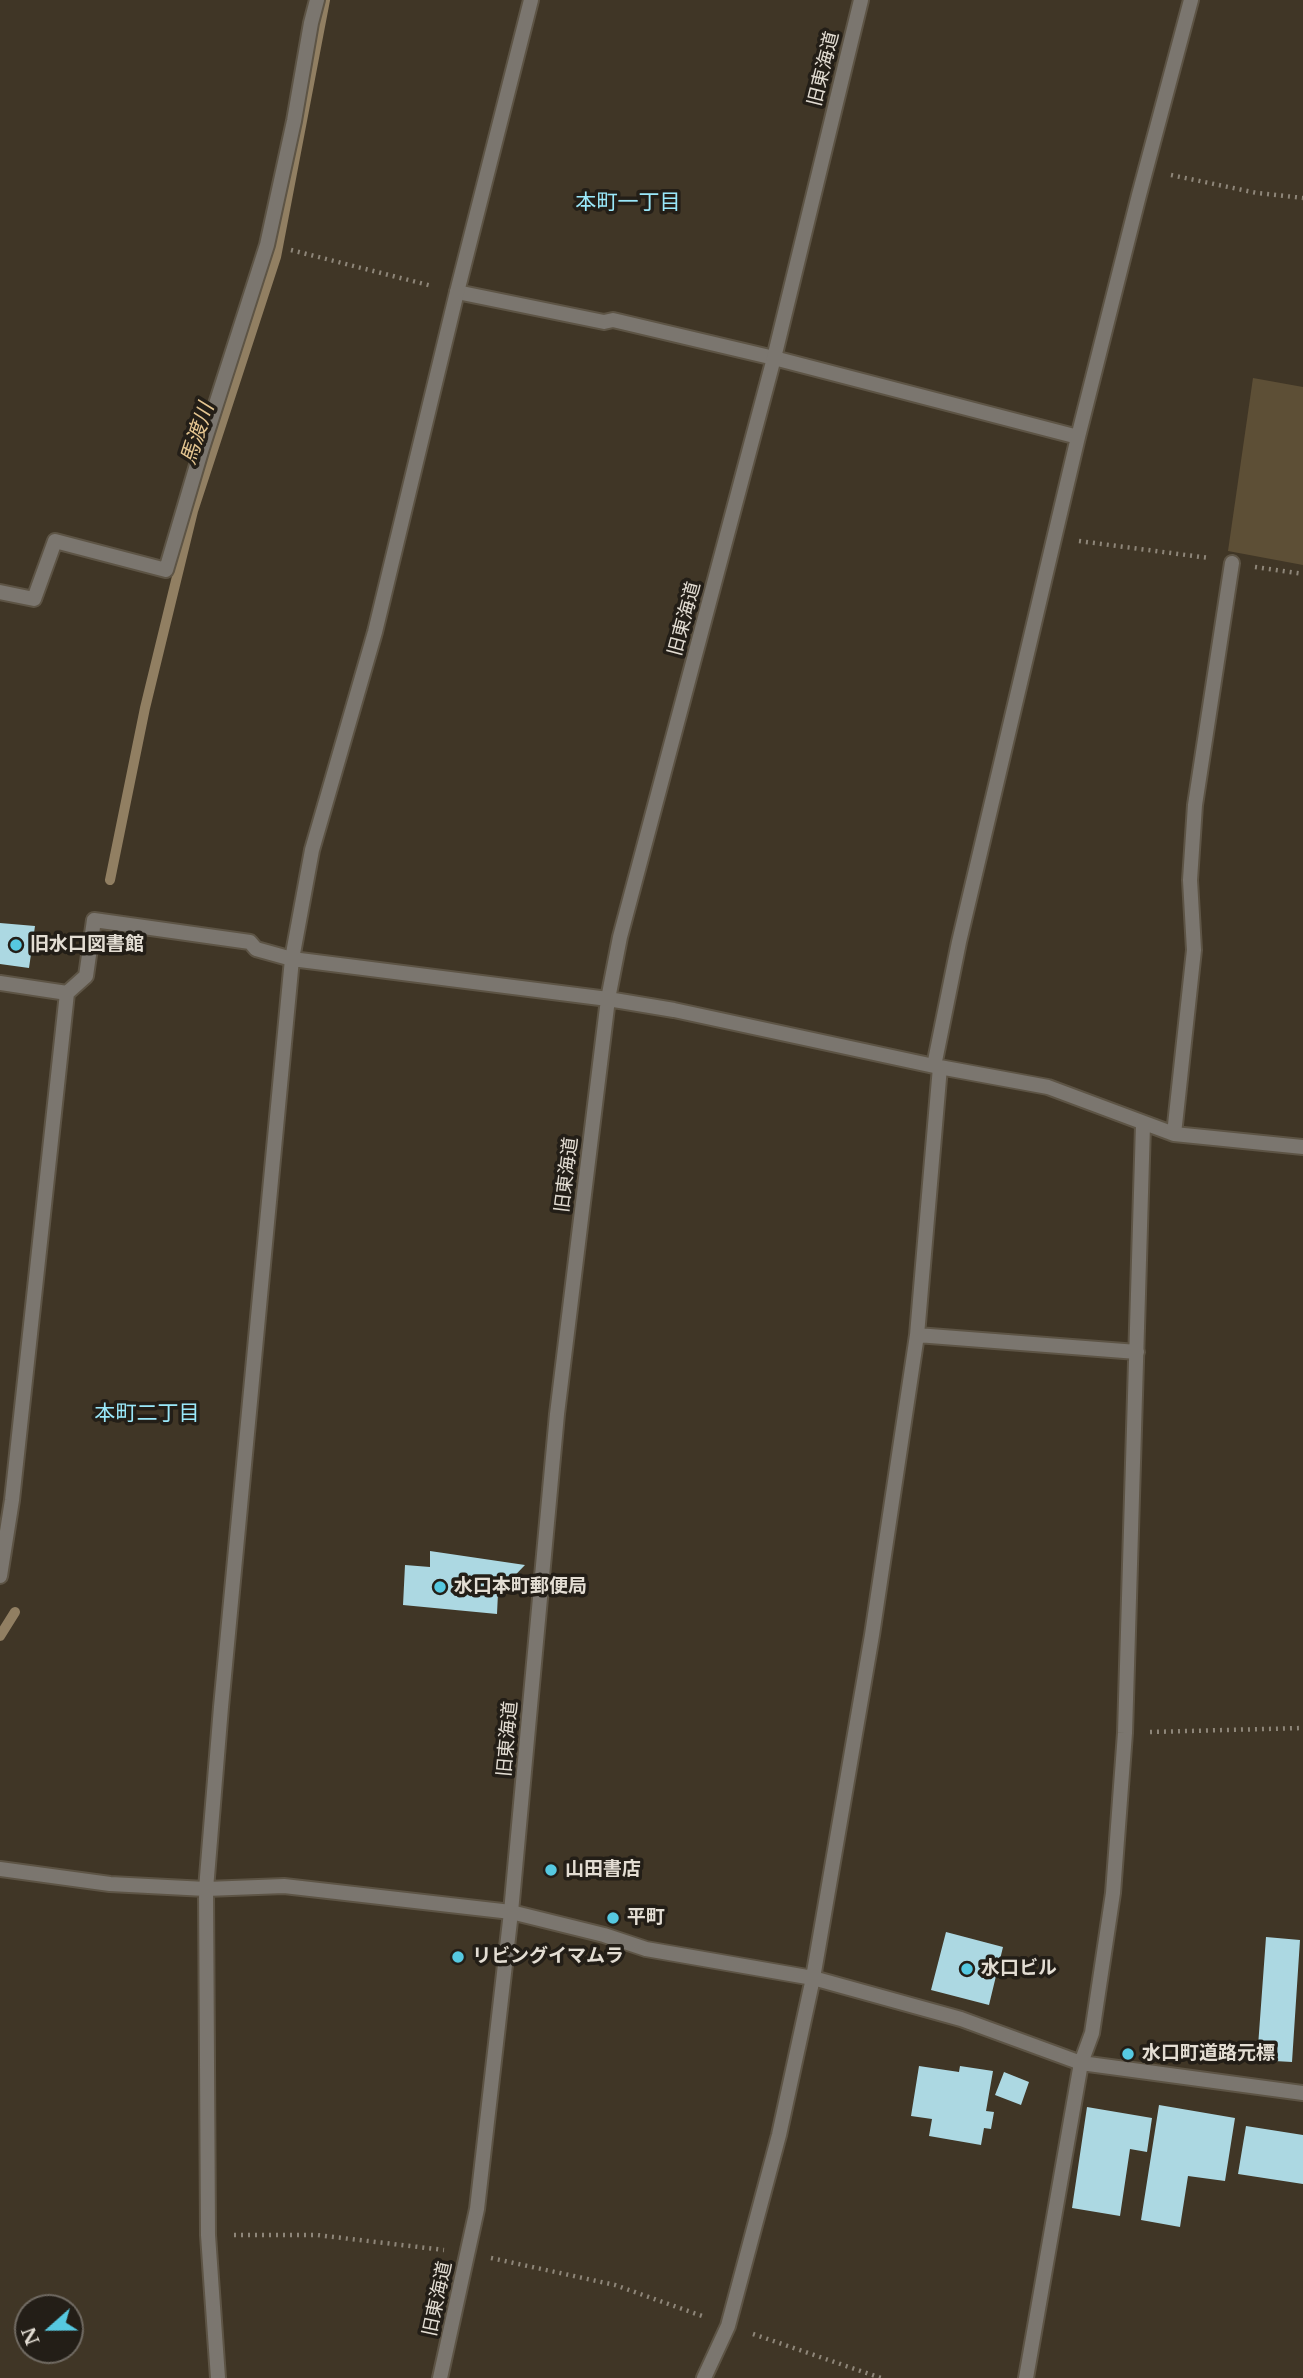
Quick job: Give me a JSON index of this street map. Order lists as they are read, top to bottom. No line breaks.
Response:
{"streets":{"street":["旧東海道"]},"districts":["本町一丁目","本町二丁目"],"water":["馬渡川"],"places":["旧水口図書館","水口本町郵便局","山田書店","平町","リビングイマムラ","水口ビル","水口町道路元標"],"north":"left"}
